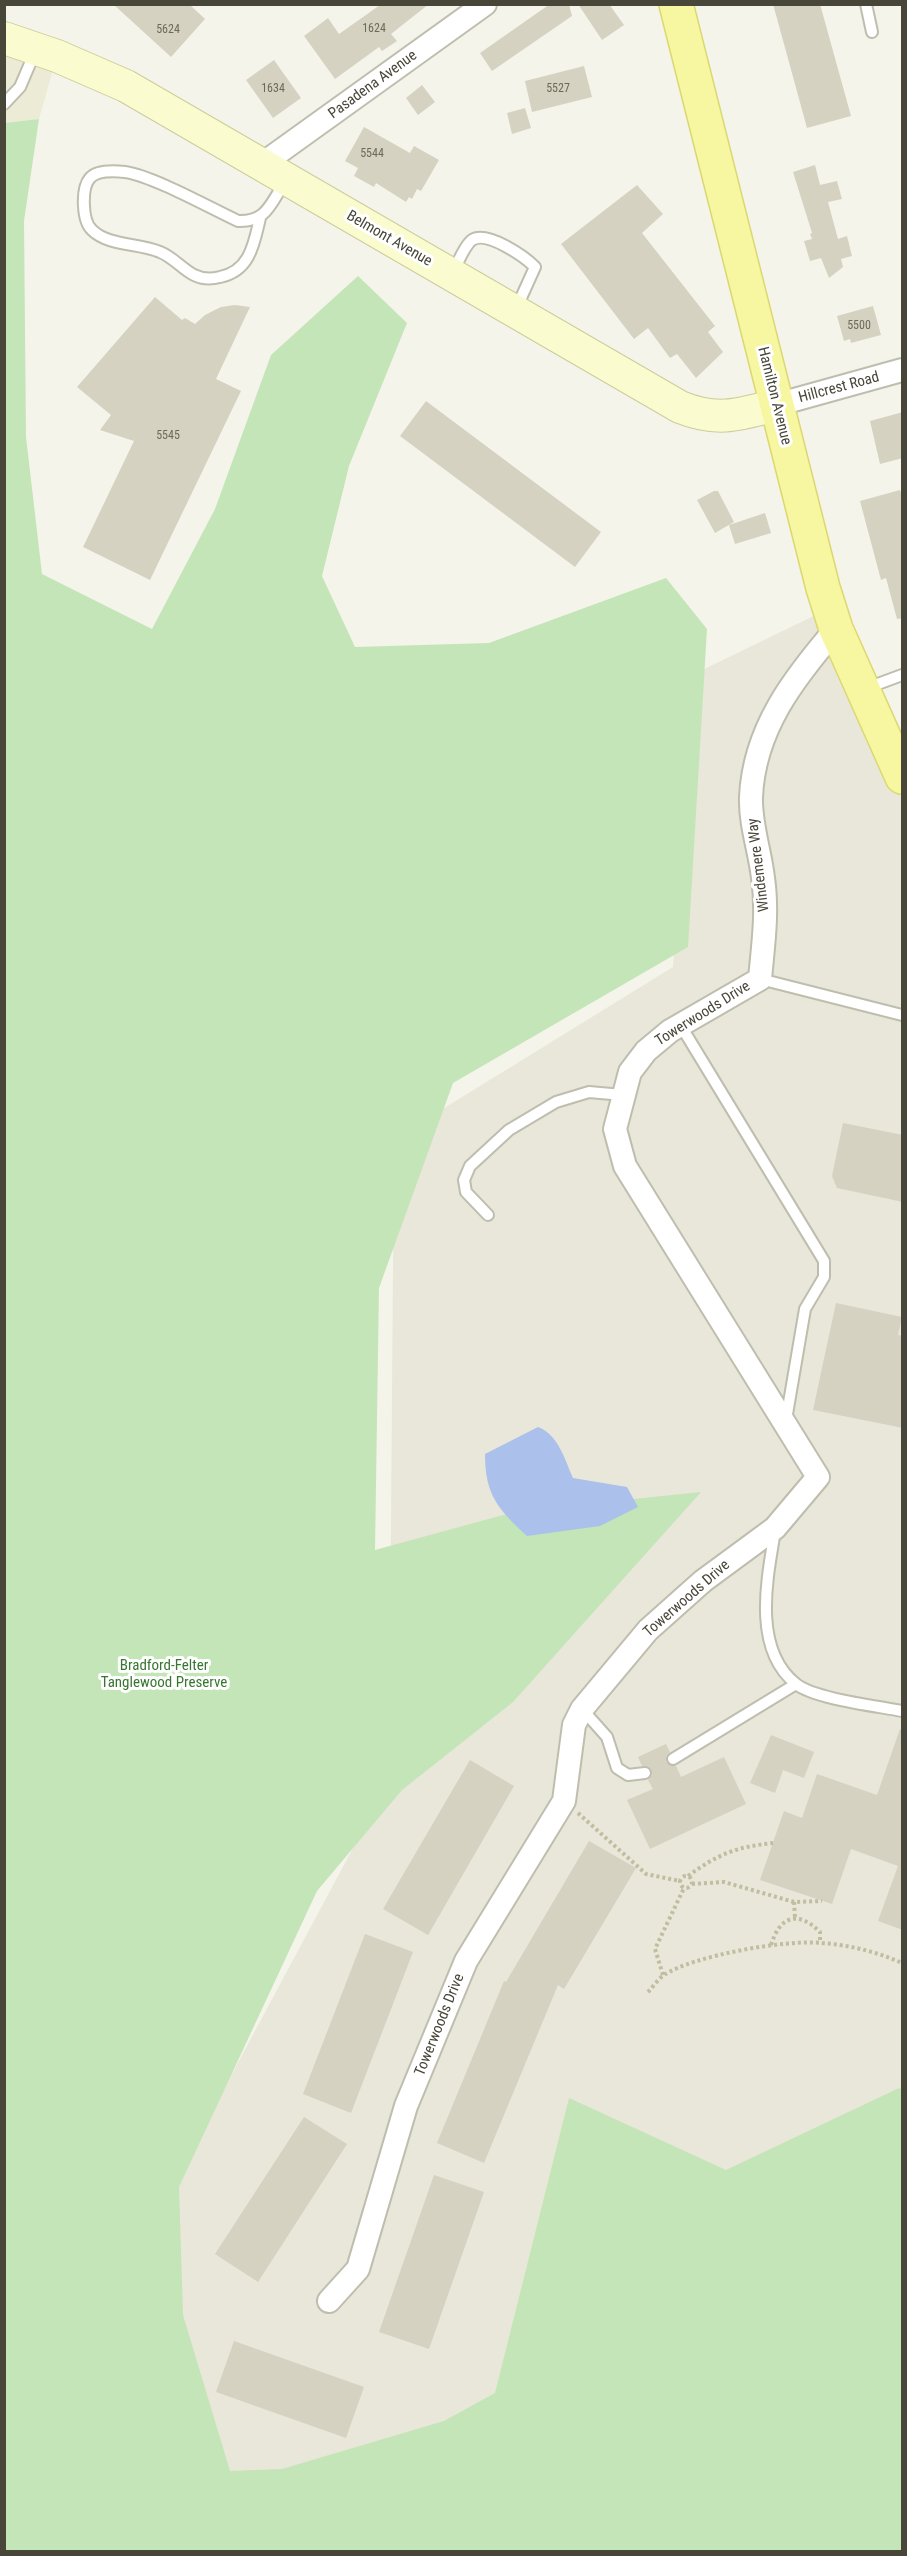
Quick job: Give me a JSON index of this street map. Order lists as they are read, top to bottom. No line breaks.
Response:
{"streets":{"main road":["Hamilton Avenue"],"street":["Pasadena Avenue","Belmont Avenue","Hillcrest Road","Windemere Way","Towerwoods Drive"]},"crossings":[["Pasadena Avenue","Belmont Avenue"],["Belmont Avenue","Hillcrest Road"],["Belmont Avenue","Hamilton Avenue"],["Hillcrest Road","Hamilton Avenue"],["Hamilton Avenue","Windemere Way"],["Windemere Way","Towerwoods Drive"]],"parks":["Bradford-Felter Tanglewood Preserve"],"house_numbers":["1624","5624","1634","5527","5544","5500","5545"]}
